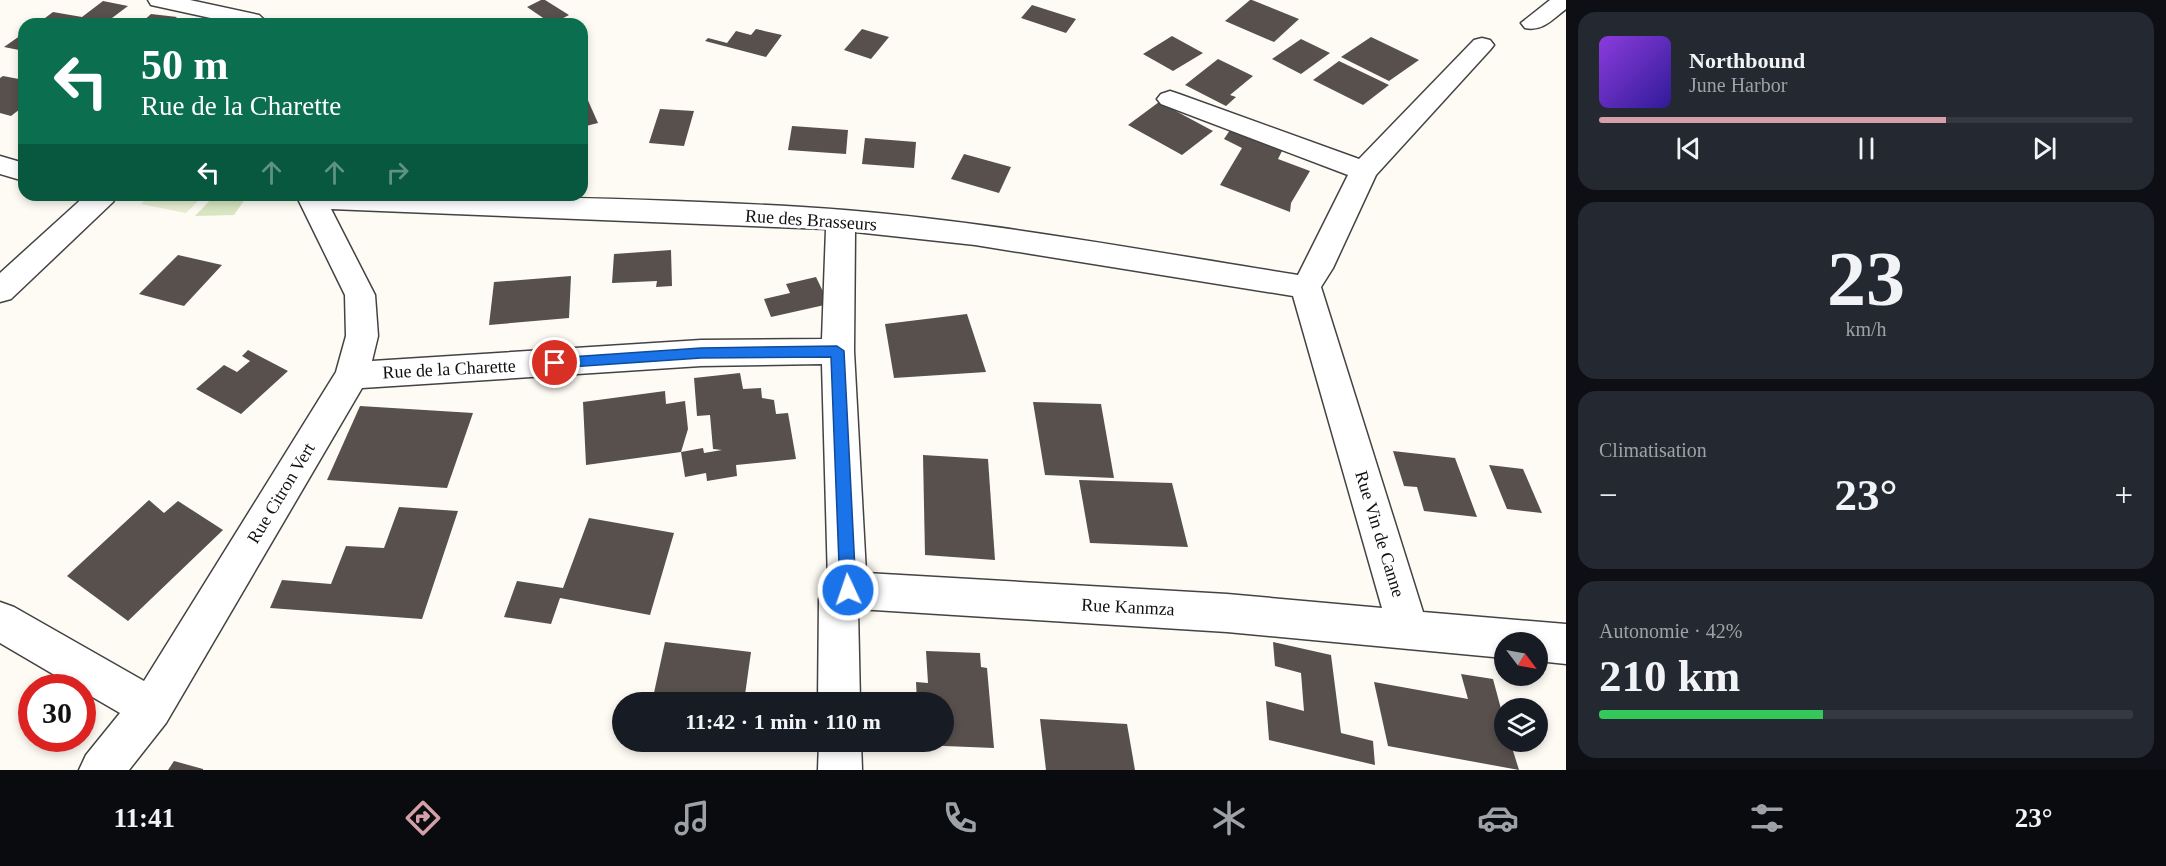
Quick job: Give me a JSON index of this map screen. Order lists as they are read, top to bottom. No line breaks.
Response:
{"streets":{"street":["Rue des Brasseurs","Rue de la Charette","Rue Citron Vert","Rue Vin de Canne","Rue Kanmza"]},"crossings":[["Rue des Brasseurs","Rue Vin de Canne"],["Rue de la Charette","Rue Citron Vert"],["Rue Vin de Canne","Rue Kanmza"]],"north":"bottom right","page":{"turn":["50 m","Rue de la Charette"],"song":["Northbound","June Harbor"],"tile":[["23","km/h"],"Climatisation",["Autonomie · 42%","210 km"]],"heat":["−","23°","+"],"limit":"30","trip":"11:42 · 1 min · 110 m","tabs":["11:41","23°"]}}
